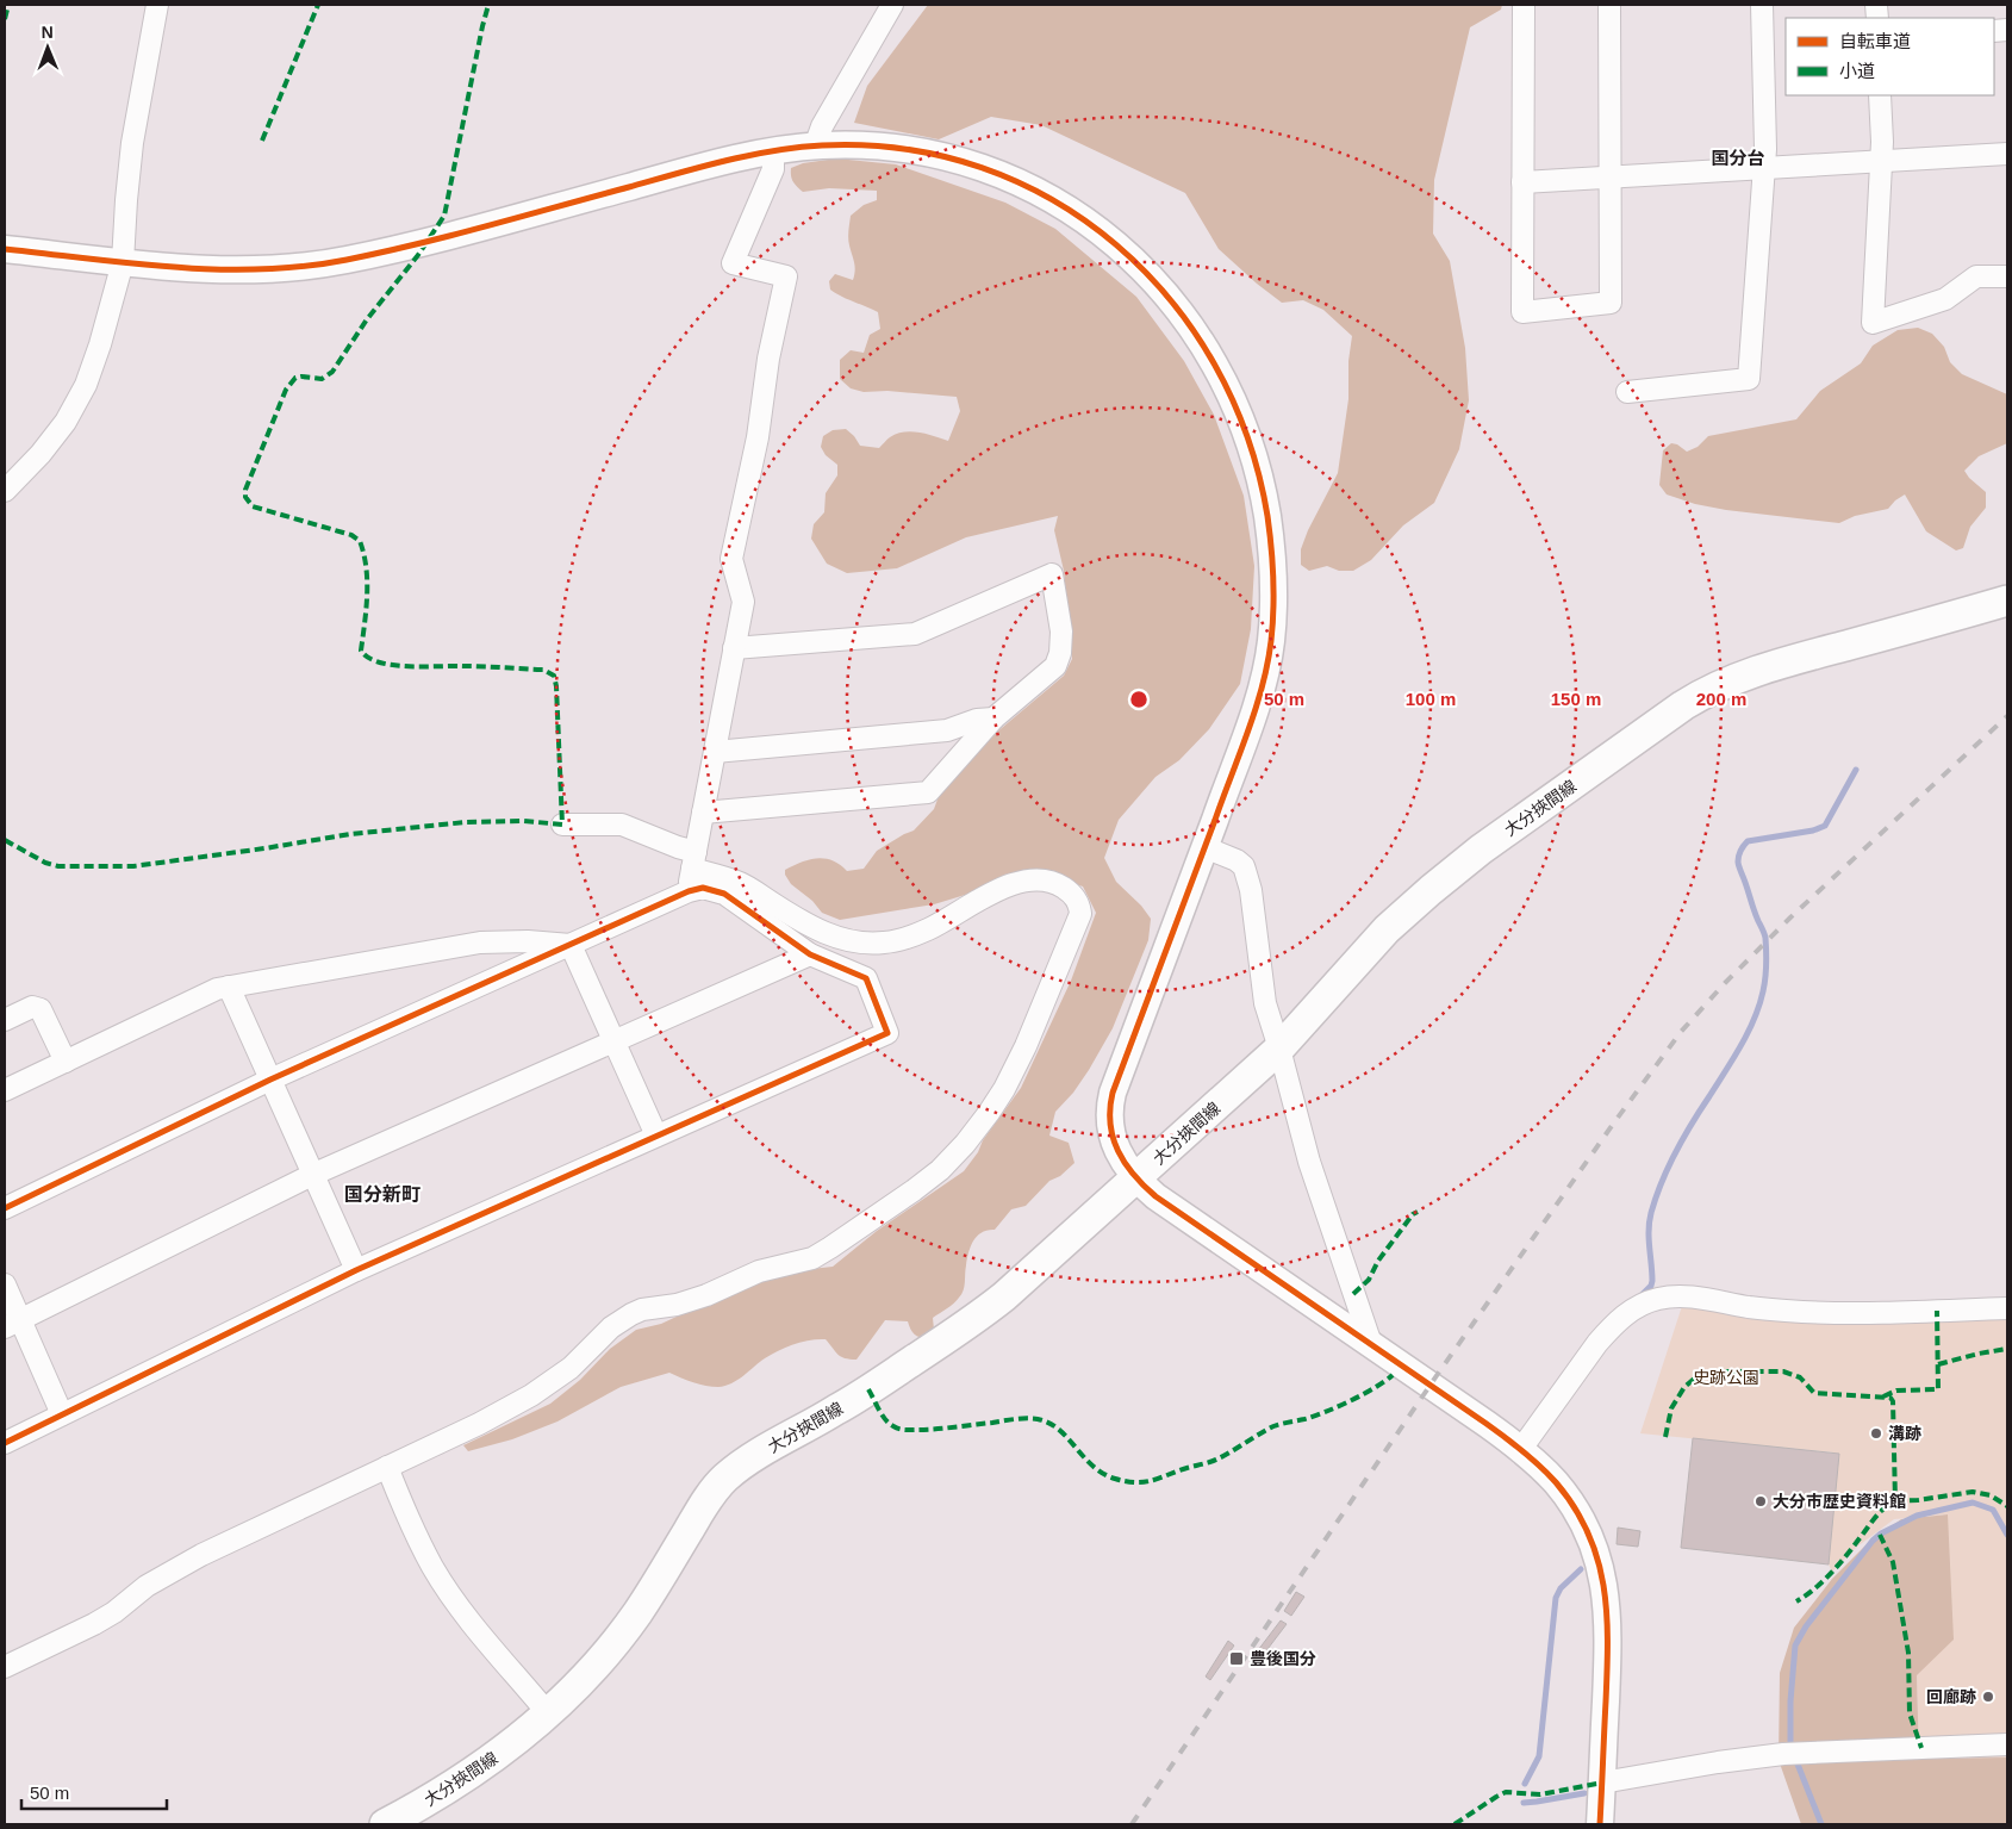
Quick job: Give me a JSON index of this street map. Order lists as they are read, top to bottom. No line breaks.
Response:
{"streets":{"main road":["大分挾間線"]},"districts":["国分台","国分新町"],"parks":["史跡公園"],"places":{"other":["溝跡","大分市歴史資料館","回廊跡"],"transit":["豊後国分"]},"legend":["自転車道","小道"],"scale_bar":"50 m","north":"top","rings":["50 m","100 m","150 m","200 m"]}
